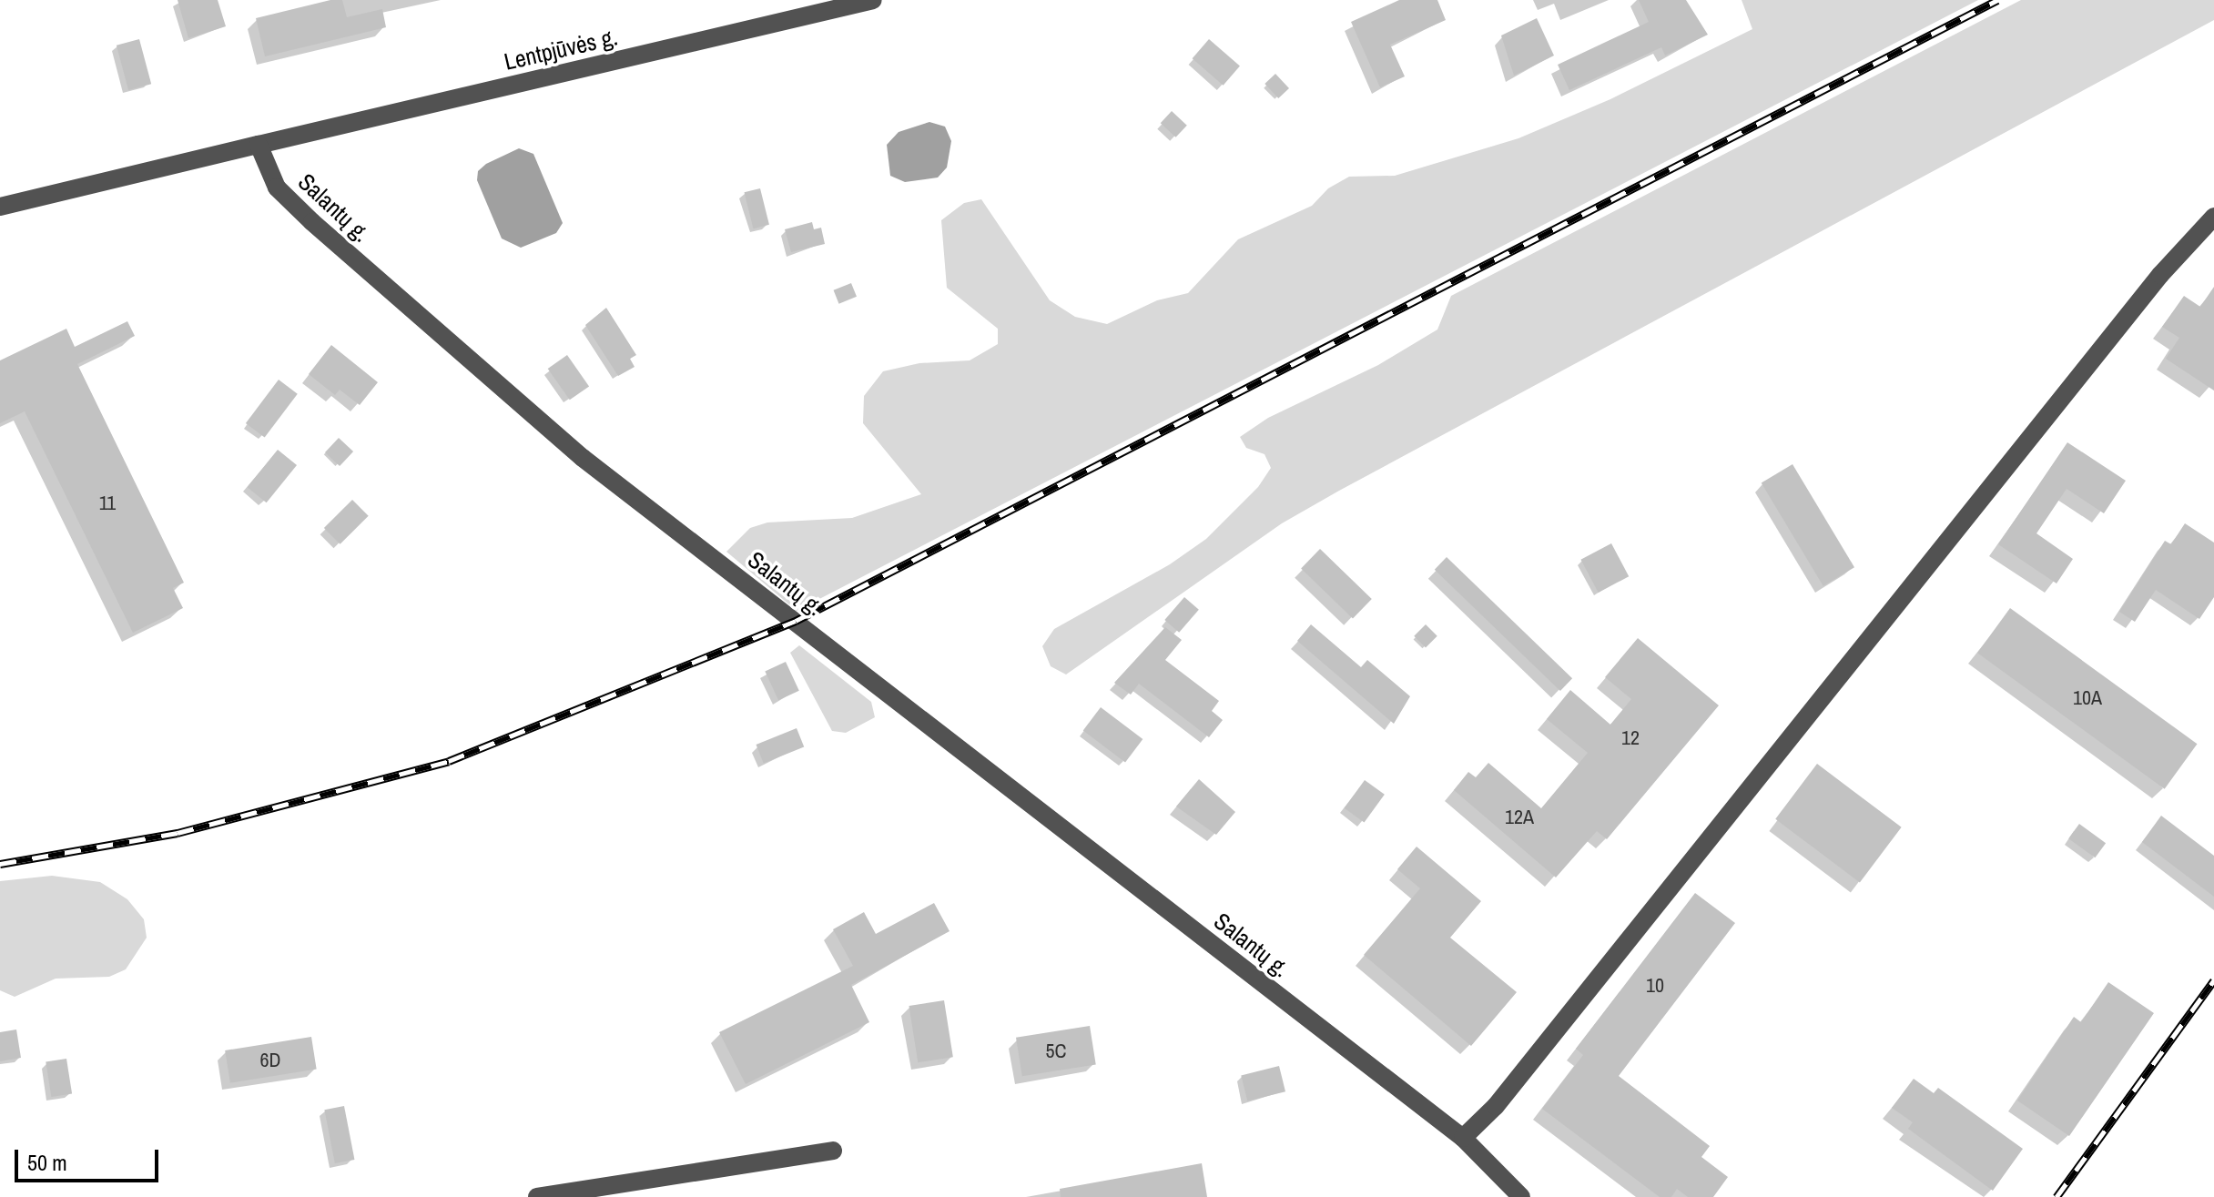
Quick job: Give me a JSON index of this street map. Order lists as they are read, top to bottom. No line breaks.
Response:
{"streets":{"street":["Lentpjūvės g.","Salantų g."]},"crossings":[["Lentpjūvės g.","Salantų g."]],"house_numbers":["11","10A","12","12A","10","5C","6D"],"scale_bar":"50 m"}
